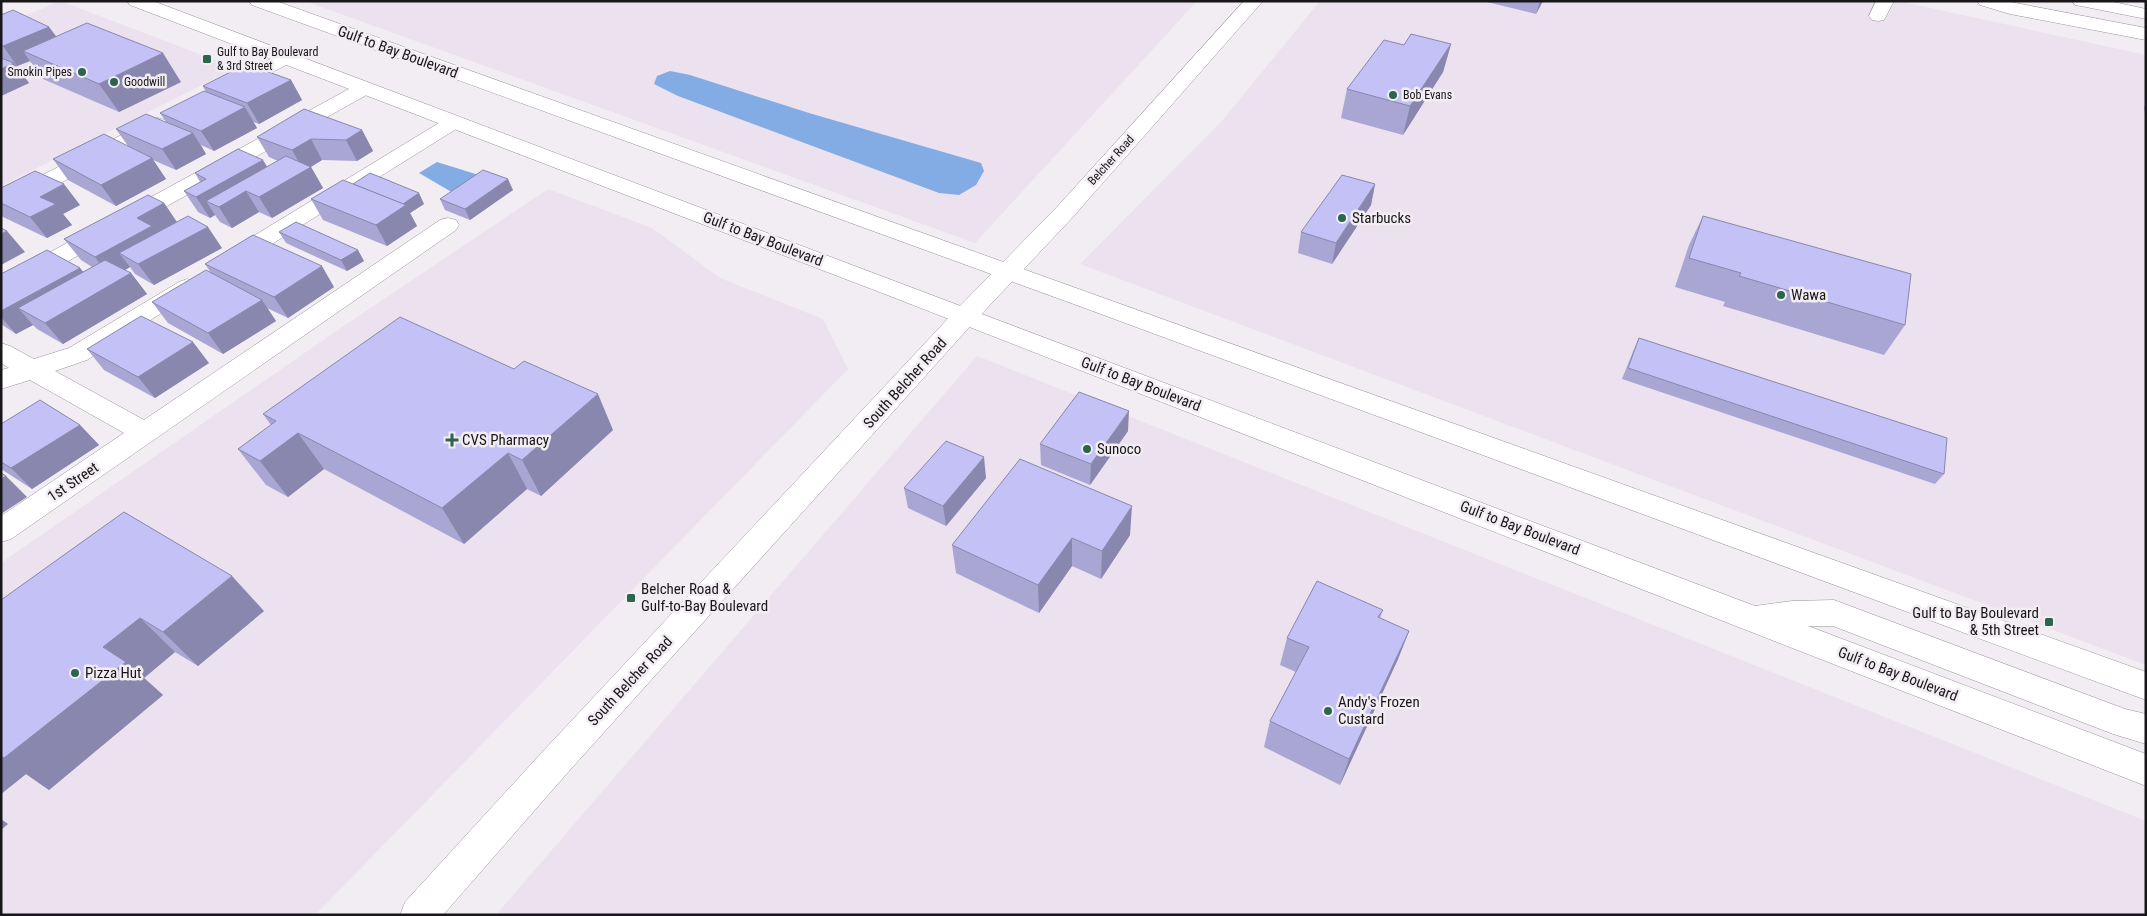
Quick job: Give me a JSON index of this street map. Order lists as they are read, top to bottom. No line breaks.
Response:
{"streets":{"main road":["Gulf to Bay Boulevard","Belcher Road","South Belcher Road","1st Street"]},"crossings":[["Gulf to Bay Boulevard","Belcher Road"],["Gulf to Bay Boulevard","South Belcher Road"],["Belcher Road","South Belcher Road"]],"places":{"transit":["Gulf to Bay Boulevard & 3rd Street","Belcher Road & Gulf-to-Bay Boulevard","Gulf to Bay Boulevard & 5th Street"],"other":["Smokin Pipes","Goodwill","Bob Evans","Starbucks","Wawa","Sunoco","Pizza Hut","Andy's Frozen Custard"],"health":["CVS Pharmacy"]}}
